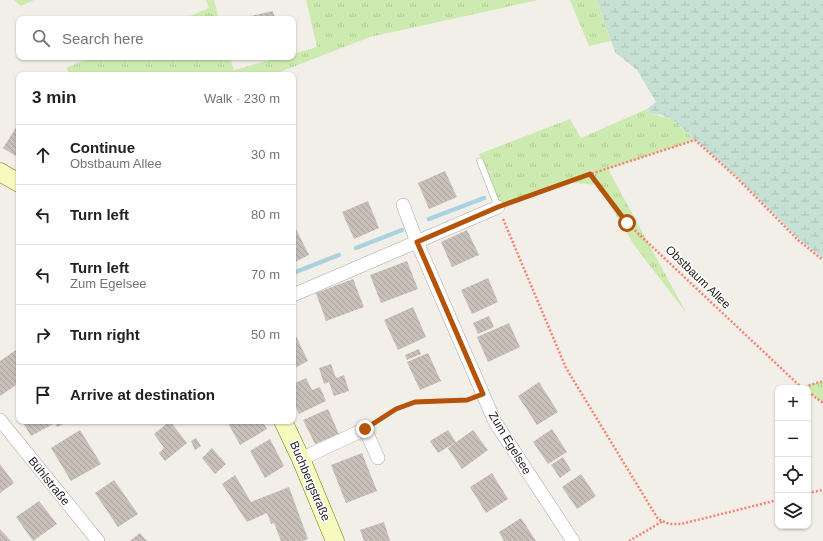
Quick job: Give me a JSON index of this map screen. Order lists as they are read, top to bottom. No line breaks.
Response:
{"streets":{"main road":["Buchbergstraße"],"street":["Zum Egelsee","Bühlstraße"],"path":["Obstbaum Allee"]},"page":{"search":"Search here","heading":["3 min","Walk · 230 m"],"list":[["Continue","Obstbaum Allee","30 m"],["Turn left","80 m"],["Turn left","Zum Egelsee","70 m"],["Turn right","50 m"],"Arrive at destination"],"map_buttons":["+","−"]}}
